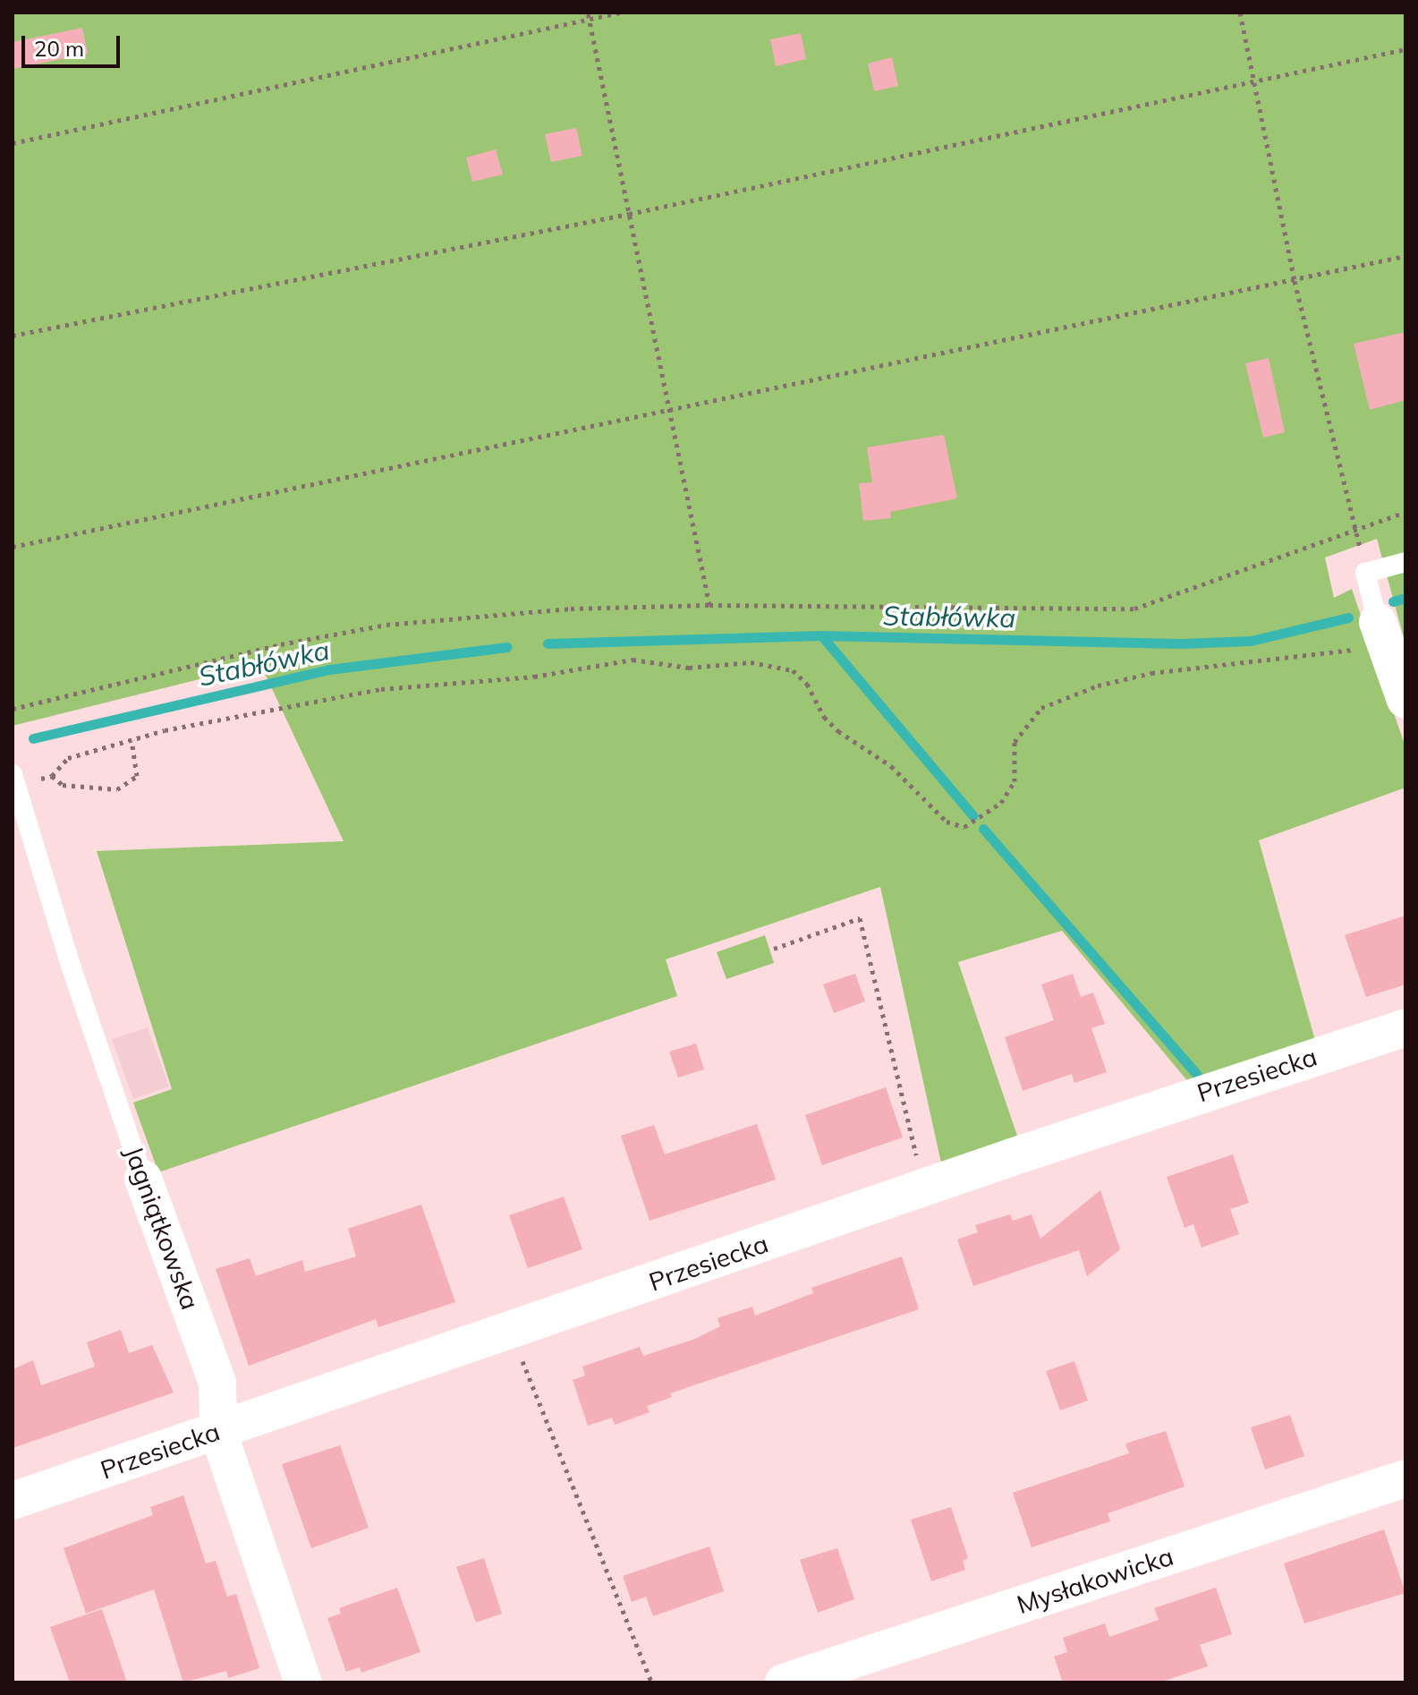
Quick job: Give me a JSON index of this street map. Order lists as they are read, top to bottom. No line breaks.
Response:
{"streets":{"street":["Przesiecka","Jagniątkowska","Mysłakowicka"]},"crossings":[["Przesiecka","Jagniątkowska"]],"water":["Stabłówka"],"scale_bar":"20 m"}
